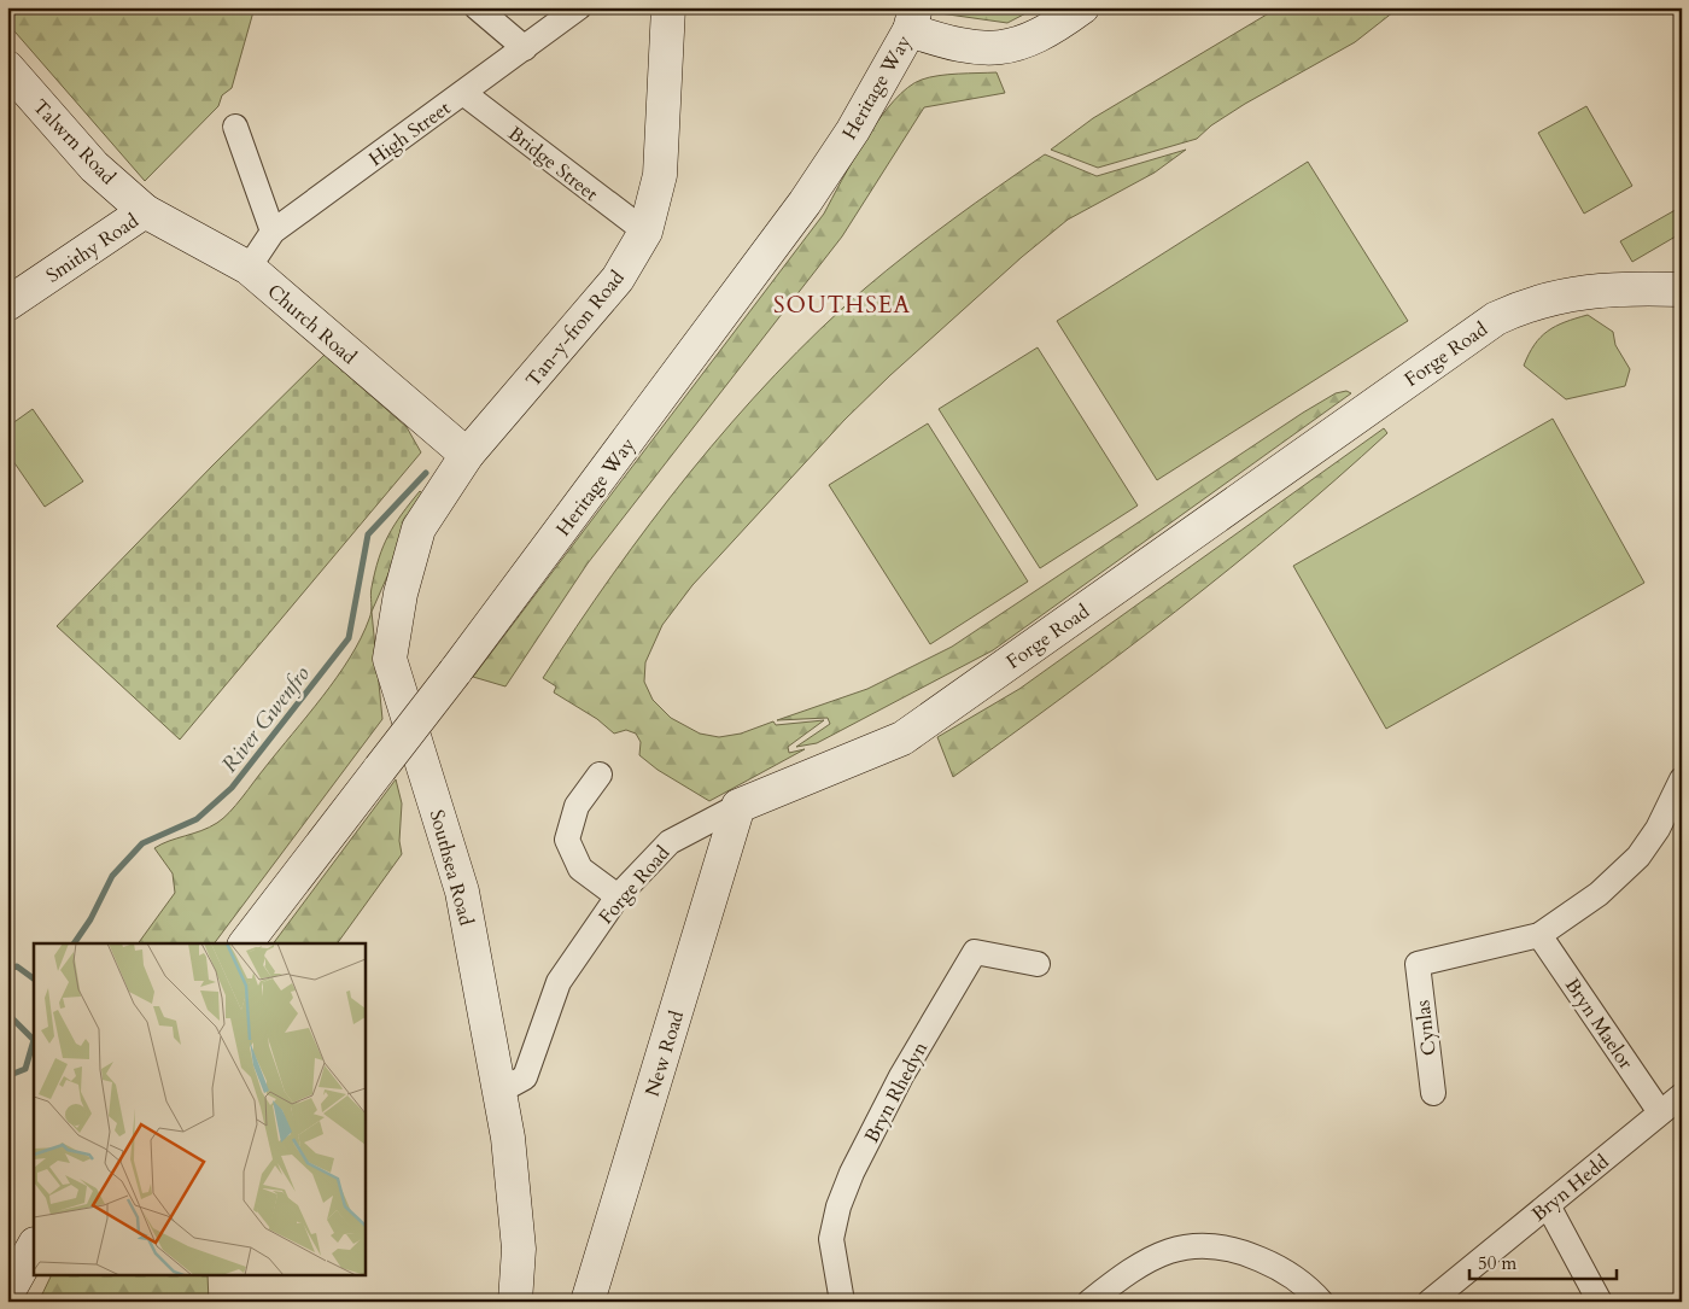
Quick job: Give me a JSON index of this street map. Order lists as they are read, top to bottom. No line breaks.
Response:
{"streets":{"street":["Heritage Way","High Street","Talwrn Road","Bridge Street","Smithy Road","Church Road","Tan-y-fron Road","Forge Road","Southsea Road","Bryn Maelor","Cynlas","New Road","Bryn Rhedyn","Bryn Hedd"]},"crossings":[["High Street","Bridge Street"],["High Street","Church Road"],["Talwrn Road","Smithy Road"],["Talwrn Road","Church Road"],["Bridge Street","Tan-y-fron Road"],["Smithy Road","Church Road"],["Church Road","Tan-y-fron Road"],["Church Road","Southsea Road"],["Tan-y-fron Road","Southsea Road"],["Forge Road","Southsea Road"],["Forge Road","New Road"],["Bryn Maelor","Cynlas"],["Bryn Maelor","Bryn Hedd"]],"districts":["SOUTHSEA"],"water":["River Gwenfro"],"scale_bar":"50 m"}
